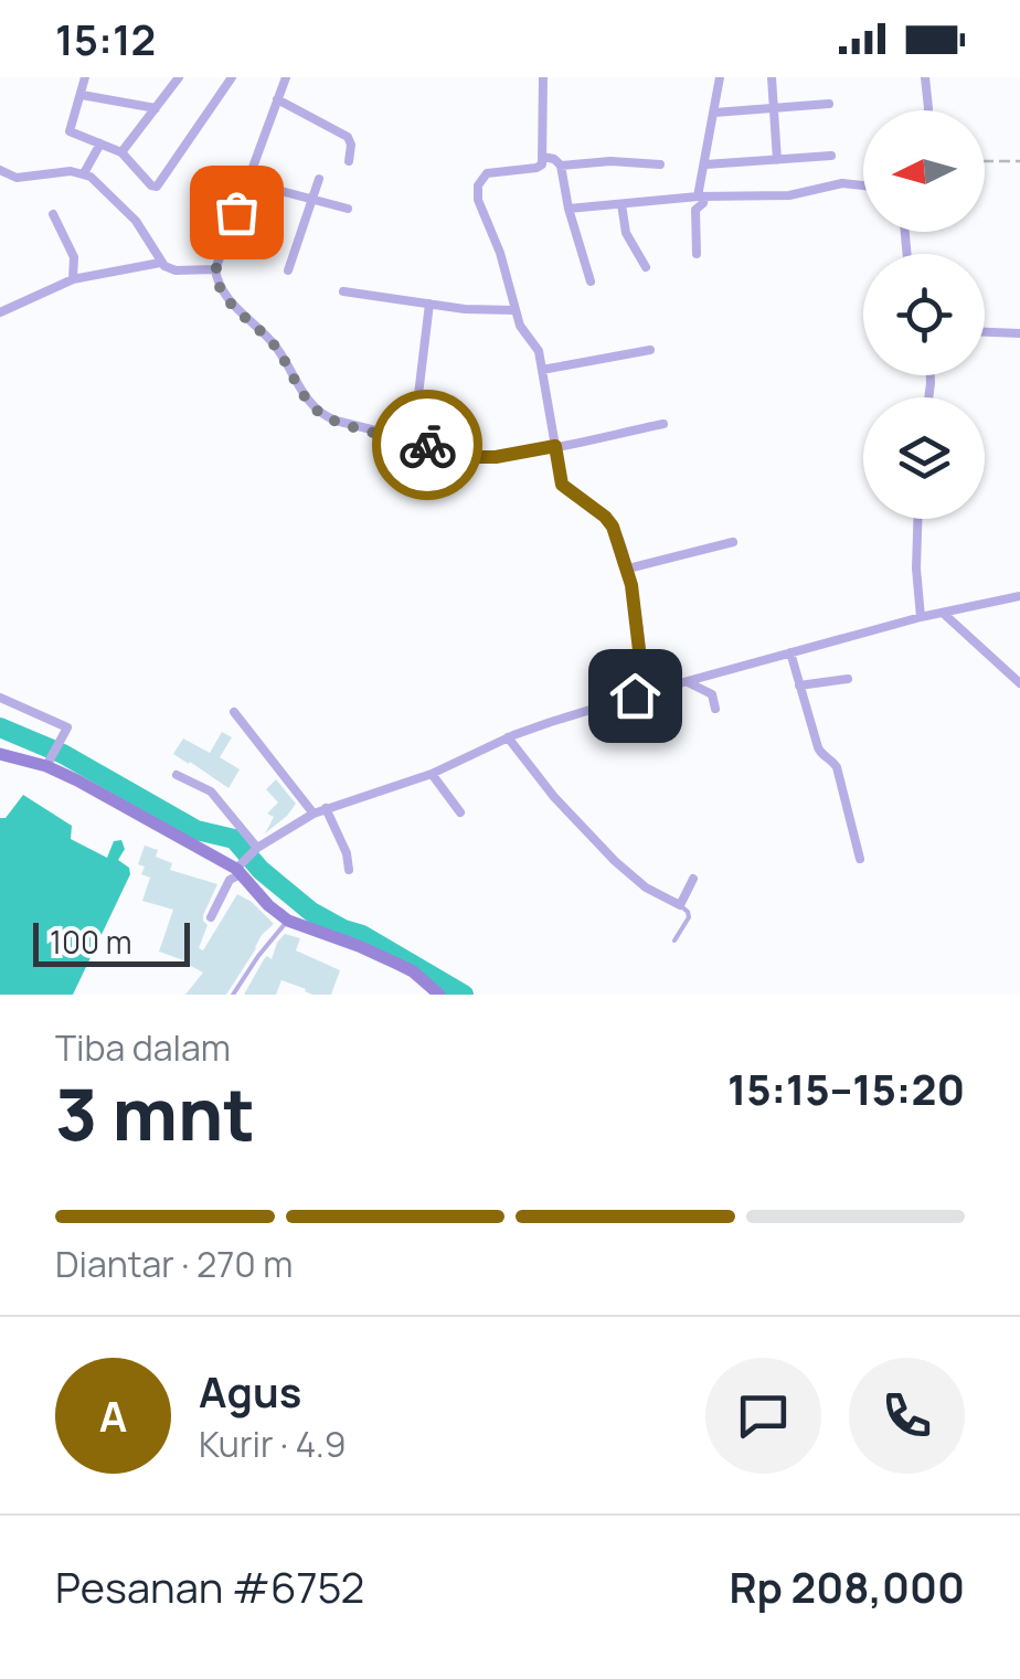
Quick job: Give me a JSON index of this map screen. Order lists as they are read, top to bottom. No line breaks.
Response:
{"scale_bar":"100 m","north":"left","page":{"status":"15:12","scale":"100 m","heading":["3 mnt","Tiba dalam","15:15–15:20"],"panel":["Agus","Kurir · 4.9","Pesanan #6752","Rp 208,000"],"bar":"Diantar · 270 m","round":"A"}}
